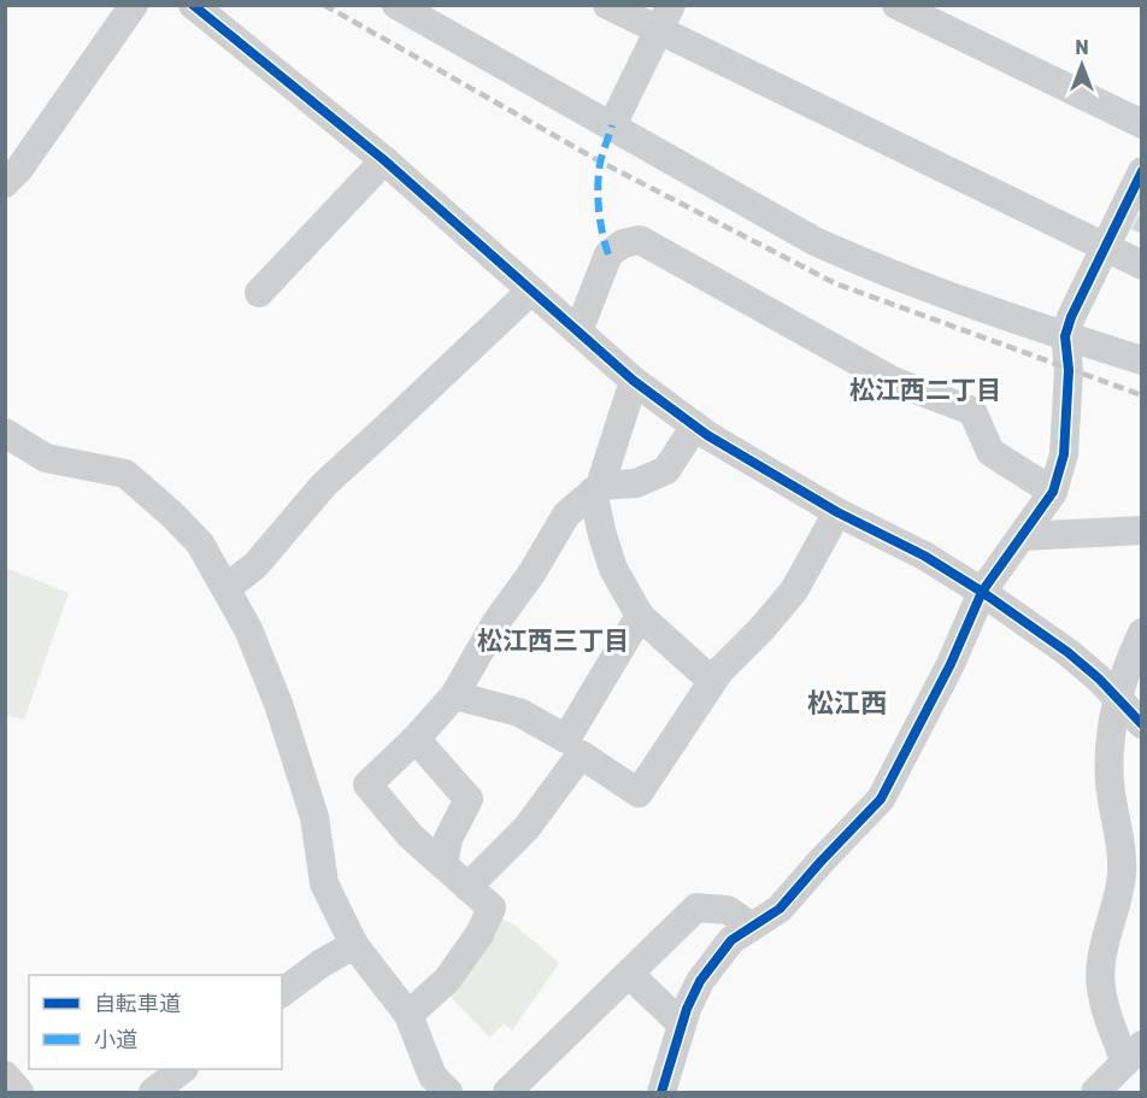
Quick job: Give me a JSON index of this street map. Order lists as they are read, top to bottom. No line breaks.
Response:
{"districts":["松江西二丁目","松江西三丁目","松江西"],"legend":["自転車道","小道"],"north":"top"}
